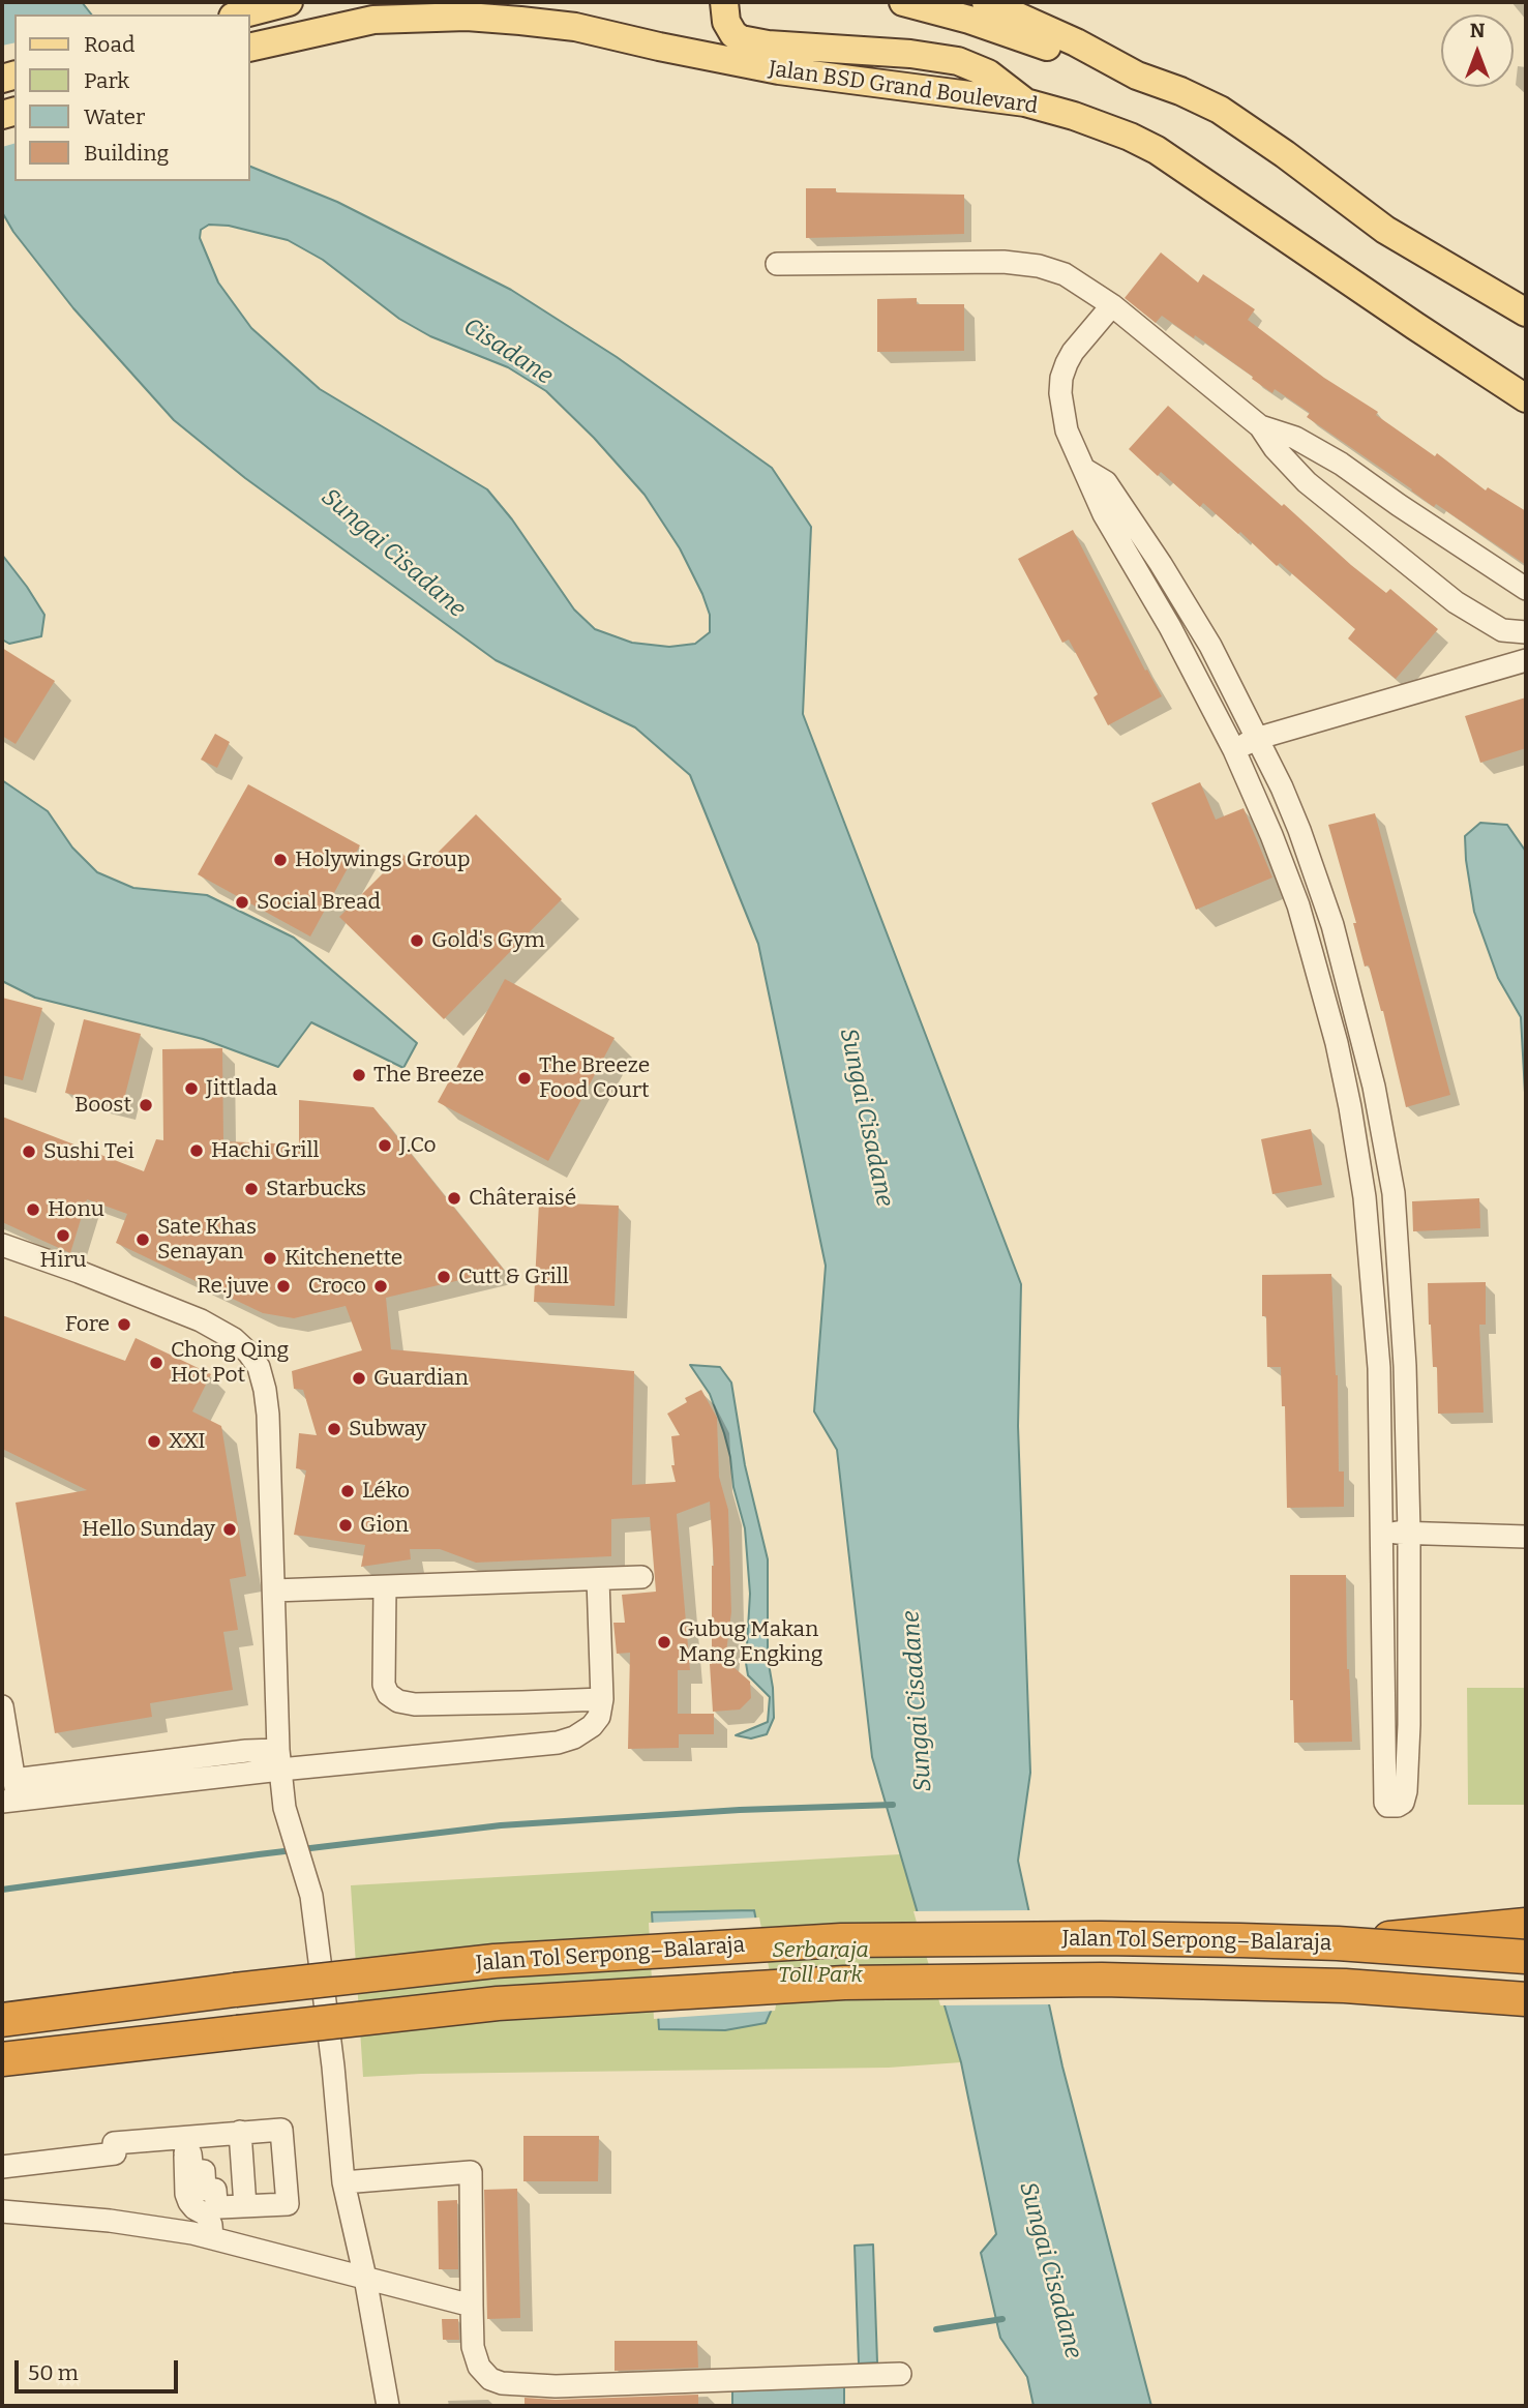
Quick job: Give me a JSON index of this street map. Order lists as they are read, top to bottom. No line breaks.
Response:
{"streets":{"highway":["Jalan Tol Serpong–Balaraja"],"main road":["Jalan BSD Grand Boulevard"]},"water":["Cisadane","Sungai Cisadane"],"parks":["Serbaraja Toll Park"],"places":["Holywings Group","Social Bread","Gold's Gym","The Breeze","The Breeze Food Court","Jittlada","Boost","J.Co","Hachi Grill","Sushi Tei","Starbucks","Châteraisé","Honu","Hiru","Sate Khas Senayan","Kitchenette","Cutt & Grill","Re.juve","Croco","Fore","Chong Qing Hot Pot","Guardian","Subway","XXI","Léko","Gion","Hello Sunday","Gubug Makan Mang Engking"],"legend":["Road","Park","Water","Building"],"scale_bar":"50 m","north":"top"}
